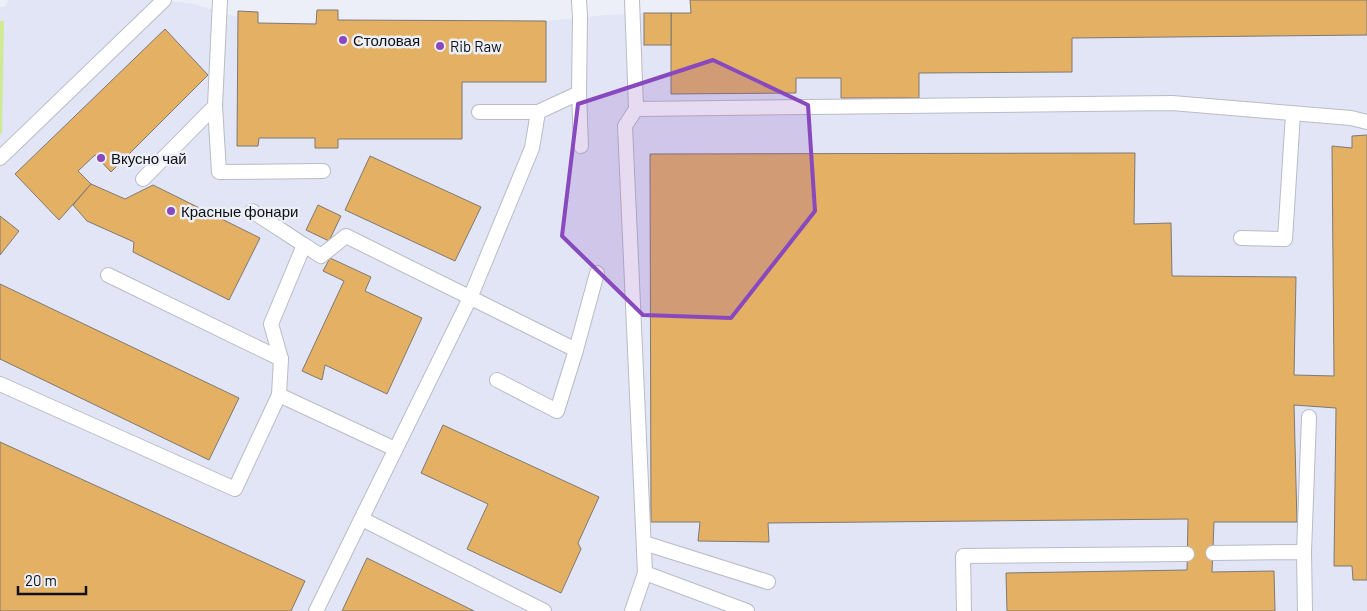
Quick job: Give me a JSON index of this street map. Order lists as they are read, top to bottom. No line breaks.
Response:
{"places":["Столовая","Rib Raw","Вкусно чай","Красные фонари"],"scale_bar":"20 m"}
